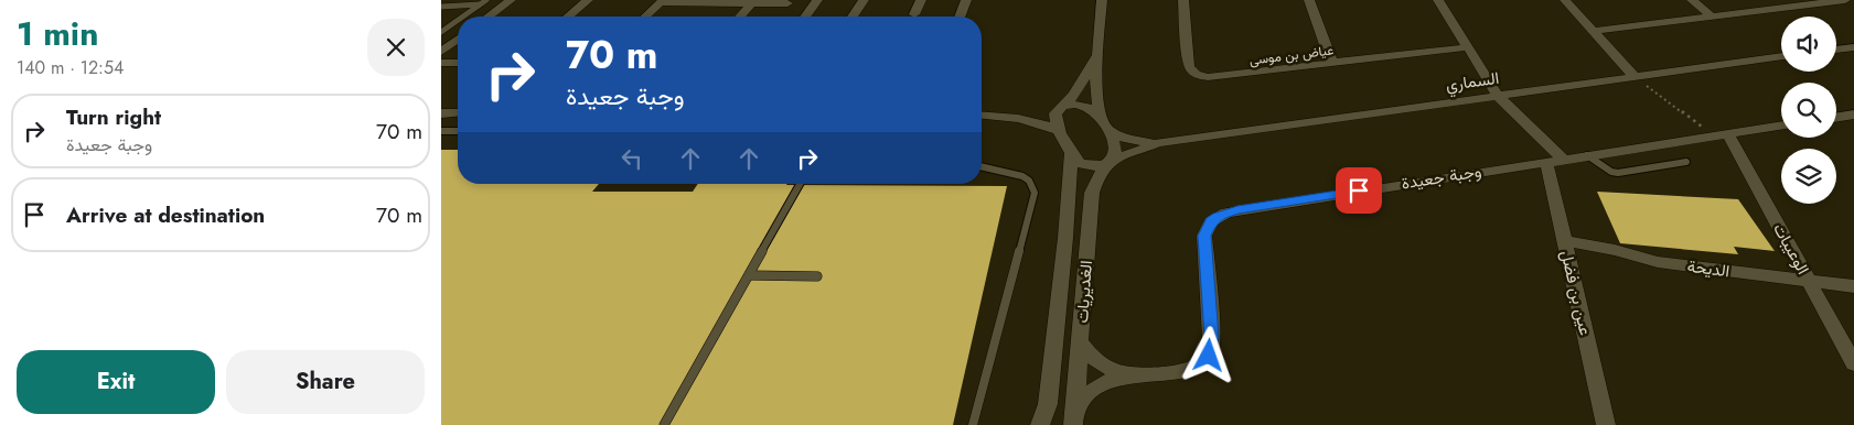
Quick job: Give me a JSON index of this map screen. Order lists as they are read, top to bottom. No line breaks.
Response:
{"streets":{"street":["عياض بن موسى","السماري","وجبة جعيدة","الوعيبات","الديحة","الغديريات","عين بن فضل"]},"crossings":[["السماري","الغديريات"],["وجبة جعيدة","الوعيبات"],["وجبة جعيدة","الغديريات"],["وجبة جعيدة","عين بن فضل"],["الوعيبات","الديحة"],["الديحة","عين بن فضل"]],"page":{"heading":["1 min","140 m · 12:54"],"turn":["70 m","وجبة جعيدة"],"list":[{"name":"Turn right","note":"وجبة جعيدة","value":"70 m"},{"name":"Arrive at destination","value":"70 m"}],"buttons":["Exit","Share"]}}
